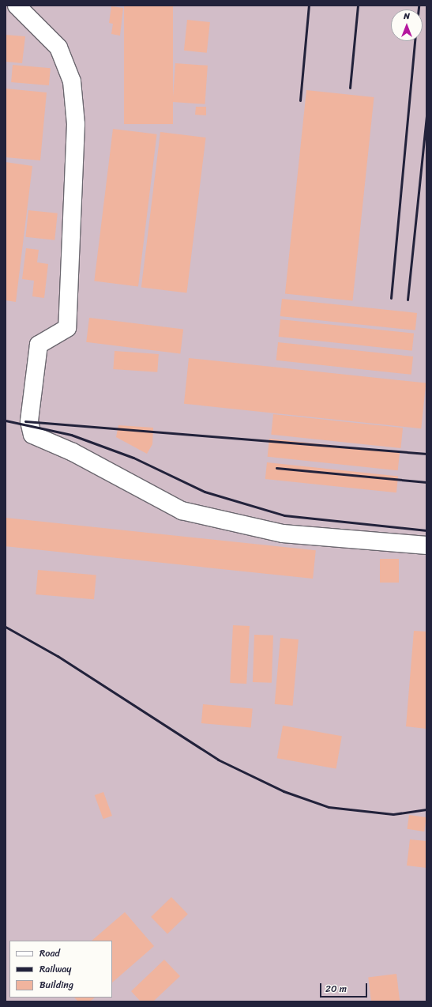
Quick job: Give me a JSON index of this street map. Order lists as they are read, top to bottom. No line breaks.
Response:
{"legend":["Road","Railway","Building"],"scale_bar":"20 m","north":"top"}
